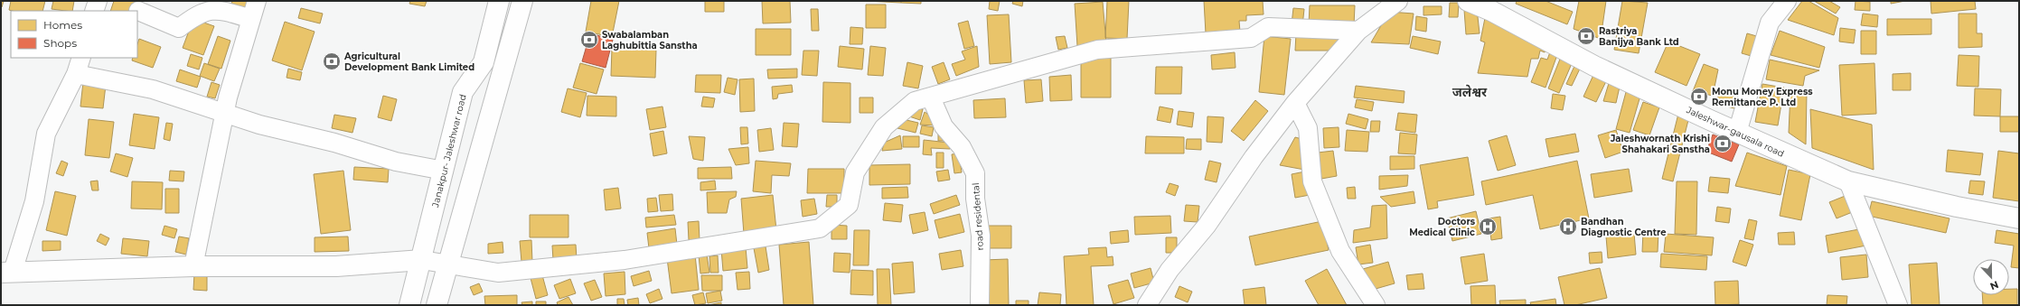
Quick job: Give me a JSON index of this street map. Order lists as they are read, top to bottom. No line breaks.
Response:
{"streets":{"main road":["Jaleshwar-gausala road","Janakpur- Jaleshwar road"],"street":["road residental"]},"districts":["जलेश्वर"],"places":{"bank":["Rastriya Banijya Bank Ltd","Swabalamban Laghubittia Sanstha","Agricultural Development Bank Limited","Monu Money Express Remittance P. Ltd","Jaleshwornath Krishi Shahakari Sanstha"],"hospital":["Doctors Medical Clinic","Bandhan Diagnostic Centre"]},"legend":["Homes","Shops"],"north":"bottom"}
